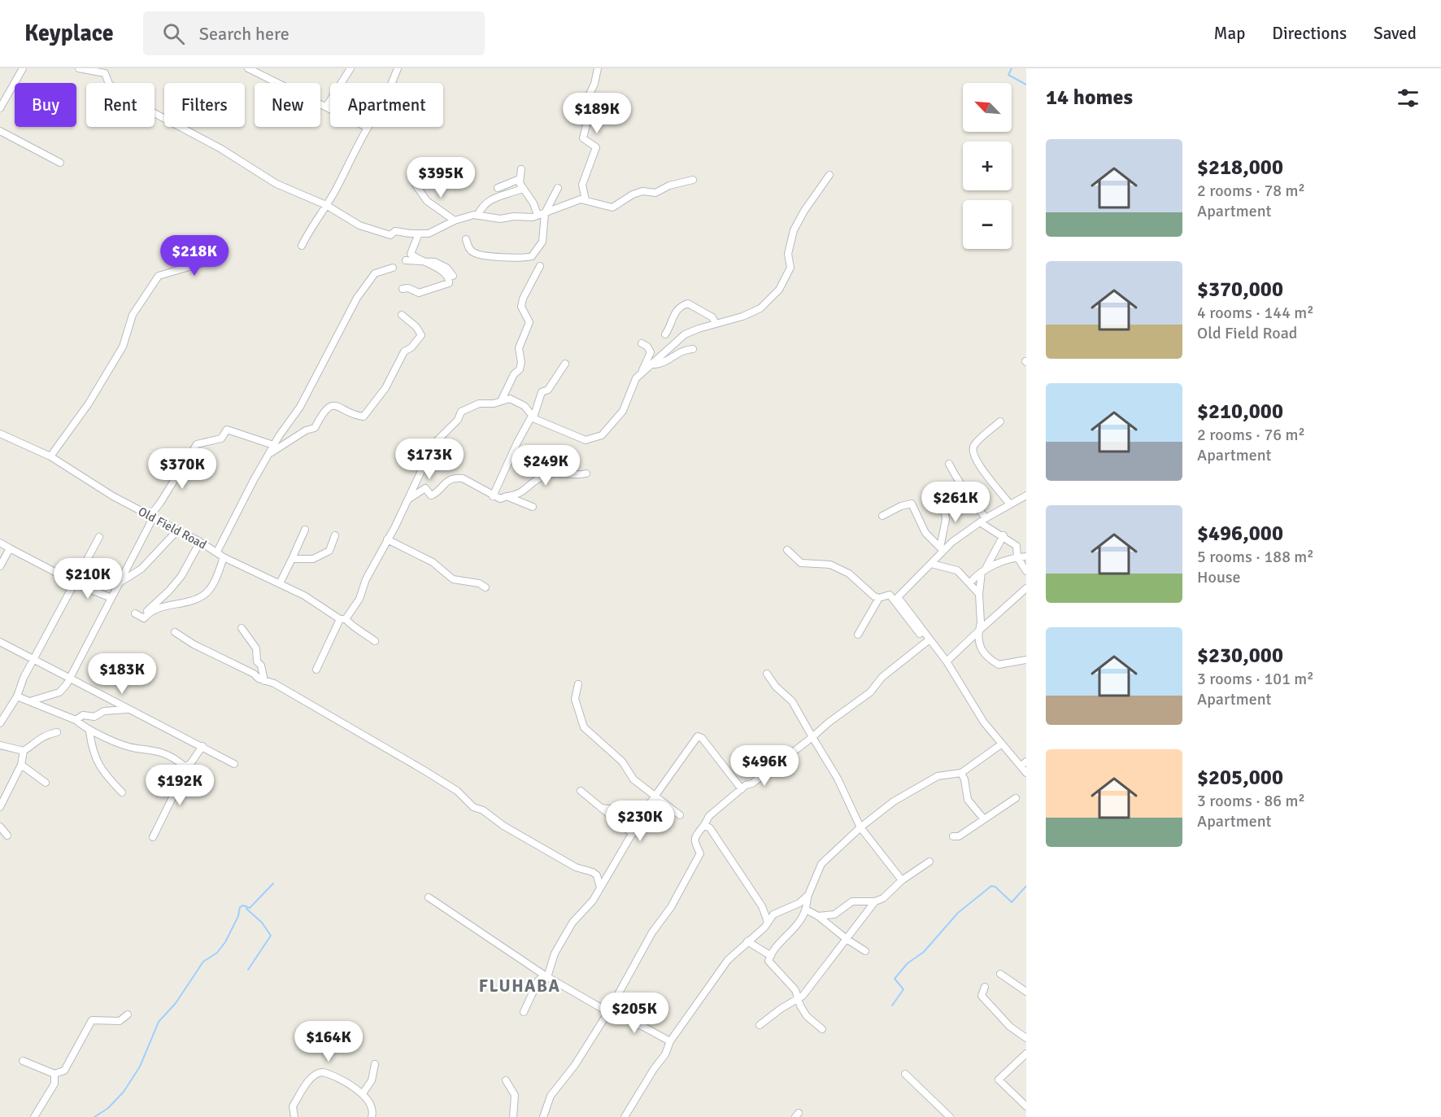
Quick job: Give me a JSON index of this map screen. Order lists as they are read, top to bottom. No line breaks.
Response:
{"streets":{"street":["Old Field Road"]},"districts":["FLUHABA"],"north":"top left","page":{"header":"Keyplace","search":"Search here","nav":["Map","Directions","Saved"],"heading":"14 homes","map_buttons":["+","−"],"chip":["Buy","Rent","Filters","New","Apartment"],"price":["$189K","$395K","$218K","$173K","$249K","$370K","$261K","$210K","$183K","$496K","$192K","$230K","$205K","$164K"],"list":[{"name":"$218,000","note":"2 rooms · 78 m² · Apartment"},{"name":"$370,000","note":"4 rooms · 144 m² · Old Field Road"},{"name":"$210,000","note":"2 rooms · 76 m² · Apartment"},{"name":"$496,000","note":"5 rooms · 188 m² · House"},{"name":"$230,000","note":"3 rooms · 101 m² · Apartment"},{"name":"$205,000","note":"3 rooms · 86 m² · Apartment"}]}}
